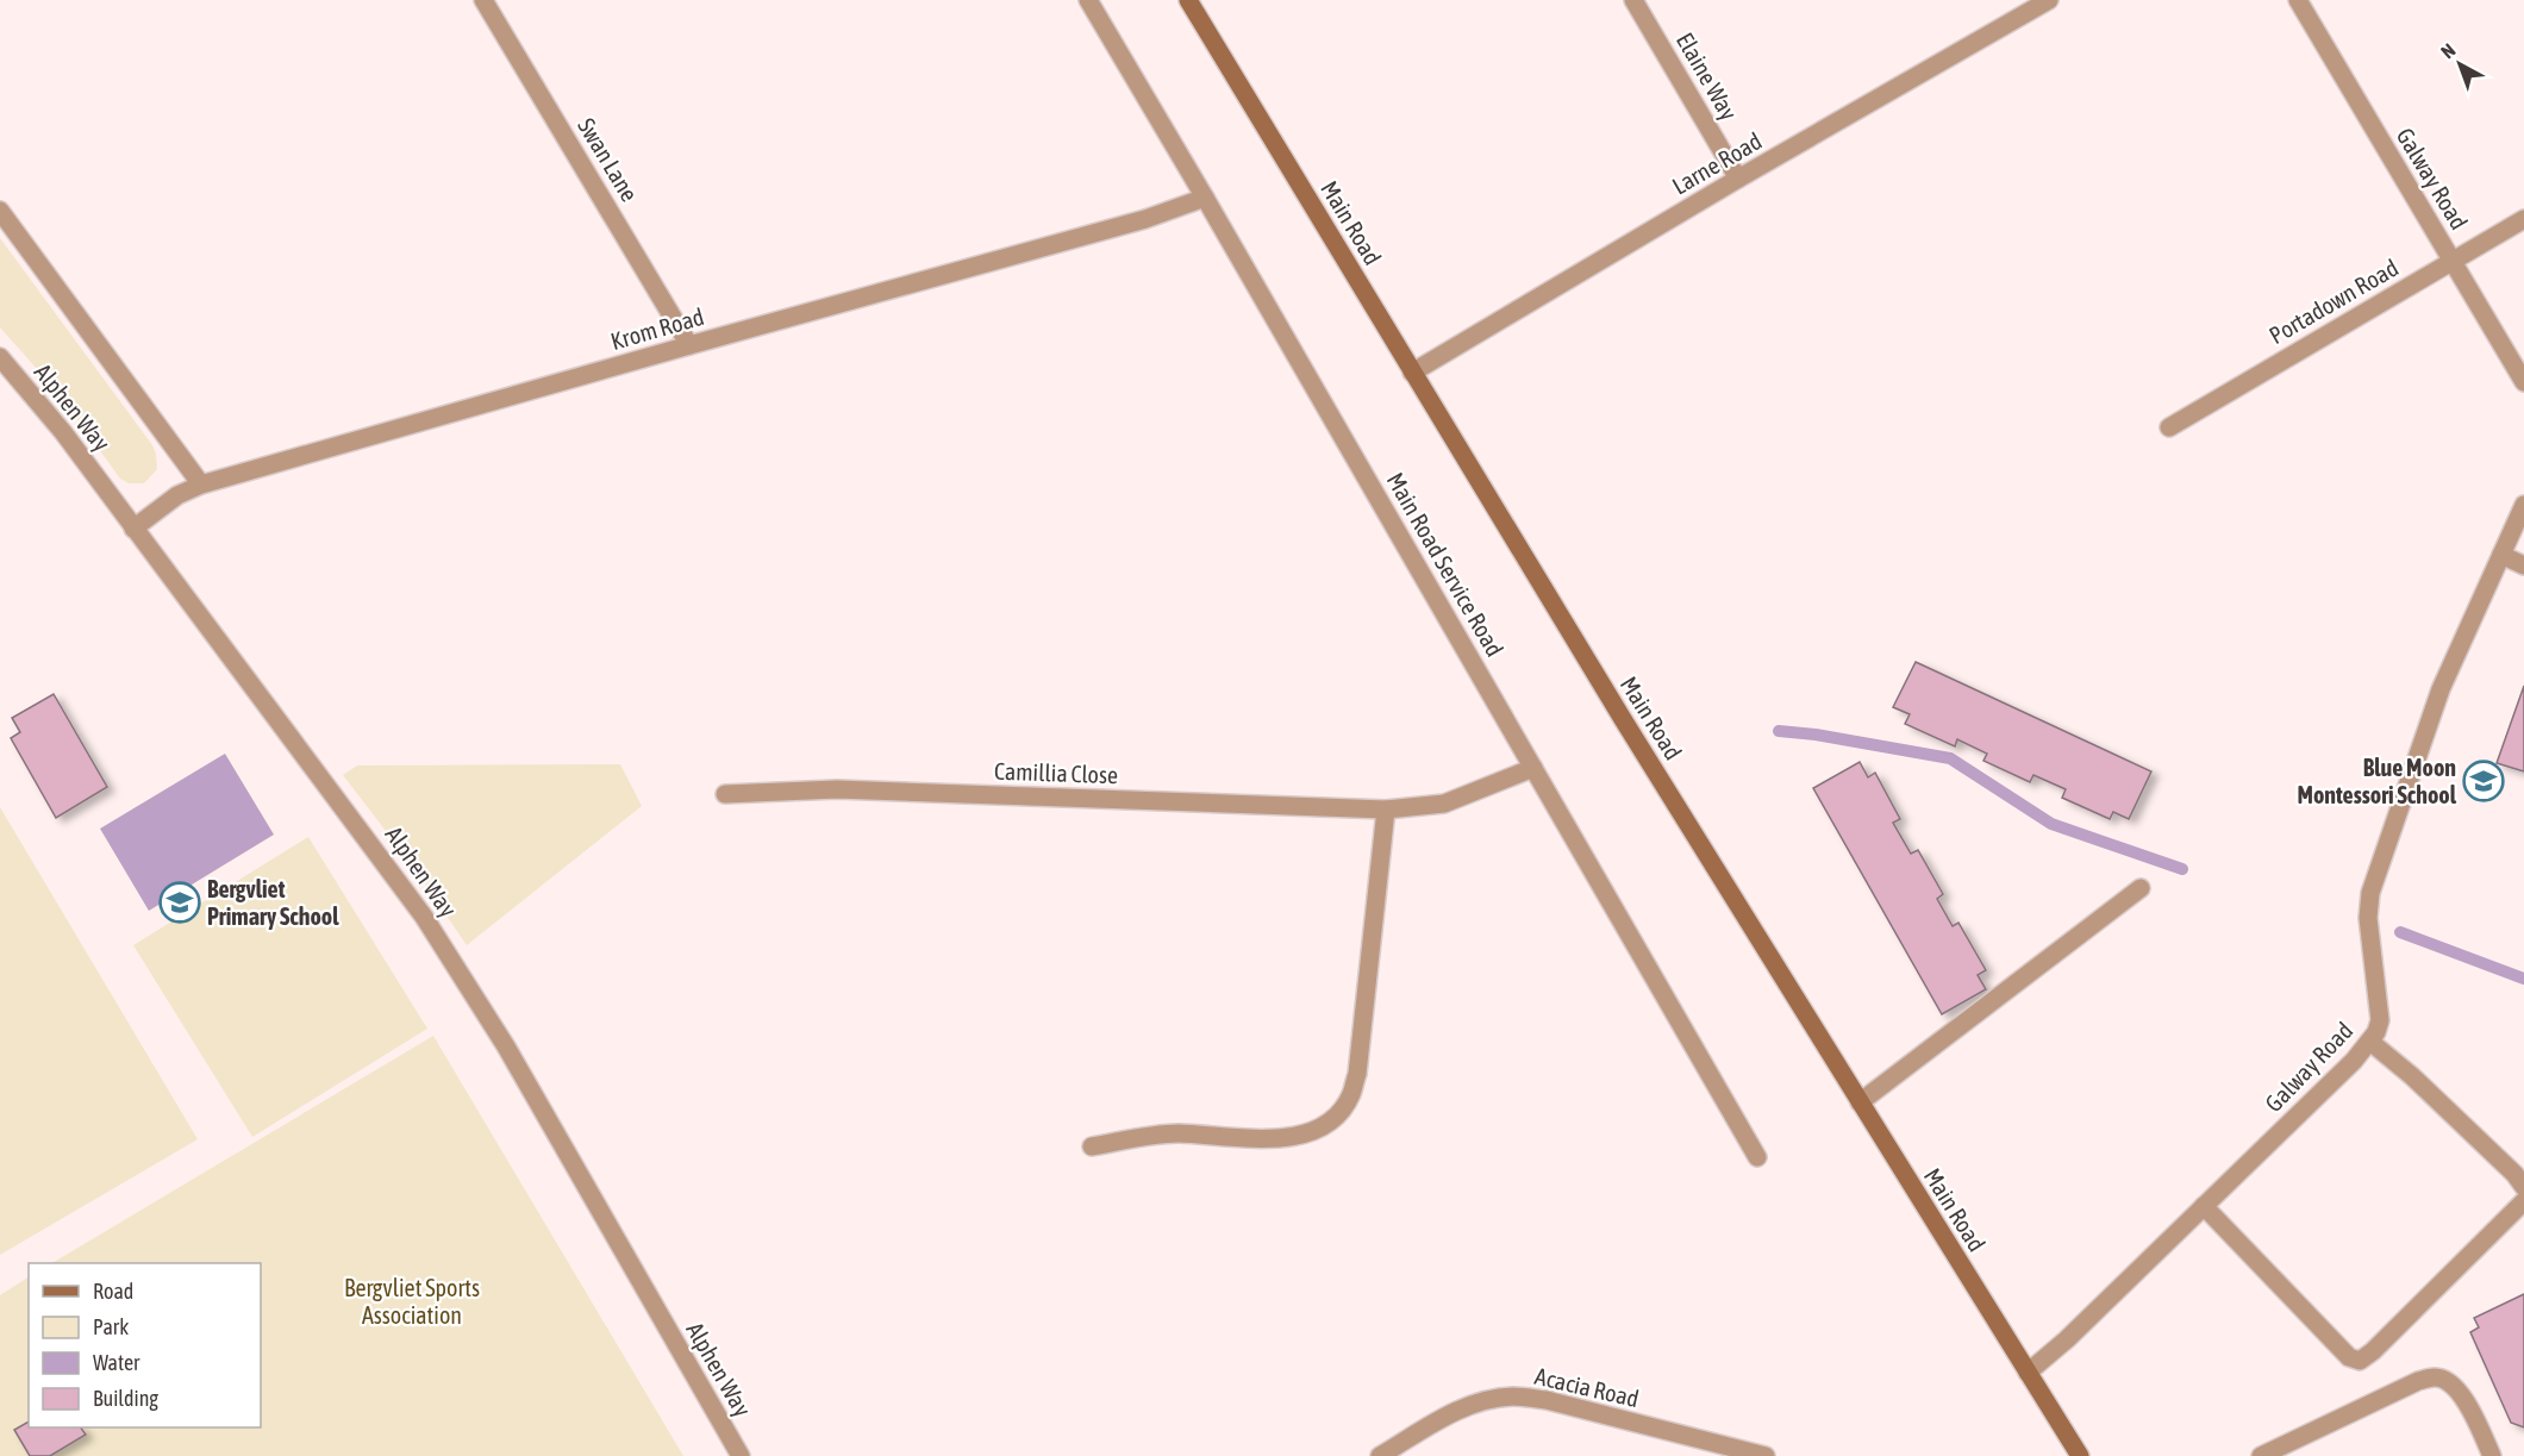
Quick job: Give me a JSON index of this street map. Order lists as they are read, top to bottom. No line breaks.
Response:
{"streets":{"main road":["Main Road"],"street":["Elaine Way","Swan Lane","Larne Road","Galway Road","Portadown Road","Krom Road","Alphen Way","Main Road Service Road","Camillia Close","Acacia Road"]},"crossings":[["Elaine Way","Larne Road"],["Swan Lane","Krom Road"],["Larne Road","Main Road"],["Galway Road","Main Road"],["Galway Road","Portadown Road"],["Krom Road","Alphen Way"],["Krom Road","Main Road Service Road"],["Main Road Service Road","Camillia Close"]],"parks":["Bergvliet Sports Association"],"places":{"school or university":["Blue Moon Montessori School","Bergvliet Primary School"]},"legend":["Road","Park","Water","Building"],"north":"top left"}
